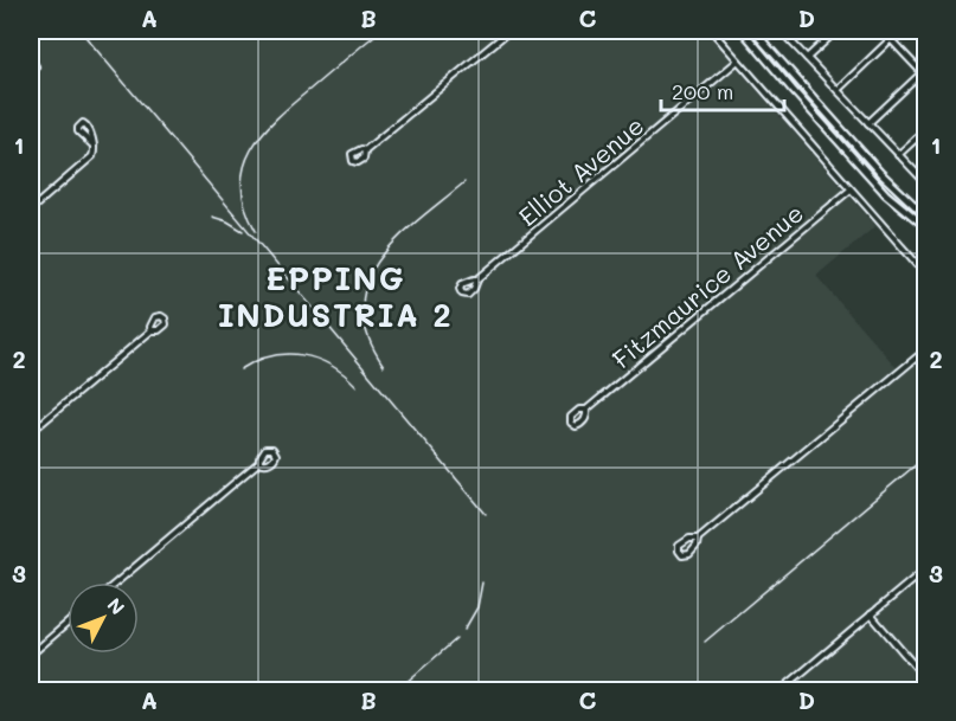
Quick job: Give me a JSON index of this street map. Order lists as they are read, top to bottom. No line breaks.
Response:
{"streets":{"street":["Elliot Avenue","Fitzmaurice Avenue"]},"districts":["EPPING INDUSTRIA 2"],"scale_bar":"200 m","north":"top right","grid":{"columns":["A","B","C","D"],"rows":["1","2","3"]}}
